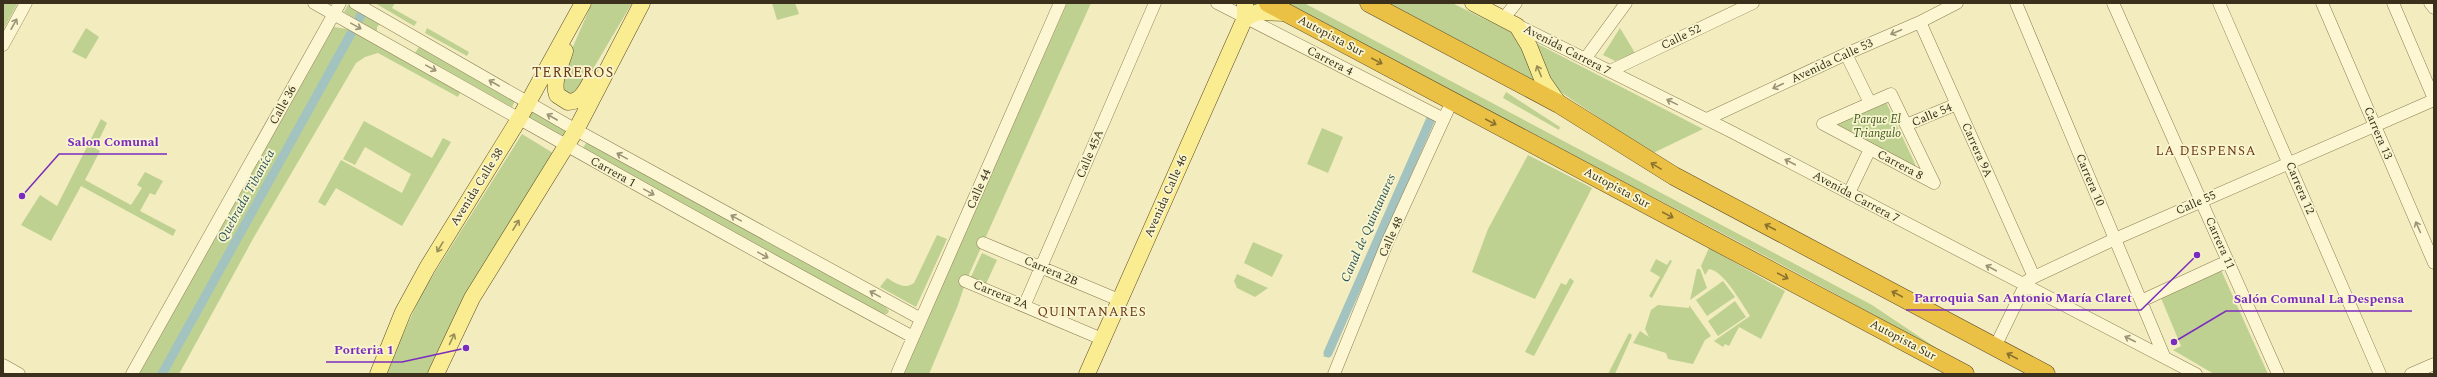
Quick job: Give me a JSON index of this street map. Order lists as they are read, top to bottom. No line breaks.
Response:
{"streets":{"highway":["Autopista Sur"],"main road":["Avenida Carrera 7","Avenida Calle 38","Avenida Calle 46"],"street":["Calle 52","Carrera 4","Avenida Calle 53","Calle 36","Calle 54","Carrera 13","Carrera 9A","Calle 45A","Carrera 8","Carrera 1","Carrera 10","Carrera 12","Calle 44","Calle 55","Calle 48","Carrera 11","Carrera 2B","Carrera 2A"]},"crossings":[["Autopista Sur","Calle 48"],["Calle 52","Avenida Carrera 7"],["Avenida Carrera 7","Avenida Calle 53"],["Avenida Carrera 7","Carrera 10"],["Avenida Carrera 7","Calle 55"],["Carrera 4","Avenida Calle 46"],["Carrera 4","Calle 48"],["Avenida Calle 53","Carrera 9A"],["Calle 36","Carrera 1"],["Calle 54","Carrera 9A"],["Calle 54","Carrera 8"],["Carrera 13","Calle 55"],["Carrera 9A","Calle 55"],["Calle 45A","Carrera 2B"],["Calle 45A","Carrera 2A"],["Carrera 1","Avenida Calle 38"],["Carrera 1","Calle 44"],["Carrera 10","Calle 55"],["Carrera 12","Calle 55"],["Avenida Calle 46","Carrera 2B"],["Avenida Calle 46","Carrera 2A"],["Calle 55","Carrera 11"]],"one_way":["Avenida Carrera 7","Avenida Calle 53","Carrera 13"],"districts":["TERREROS","LA DESPENSA","QUINTANARES"],"water":["Quebrada Tibaníca","Canal de Quintanares"],"parks":["Parque El Triangulo"],"places":["Salon Comunal","Parroquia San Antonio María Claret","Salón Comunal La Despensa","Porteria 1"]}
